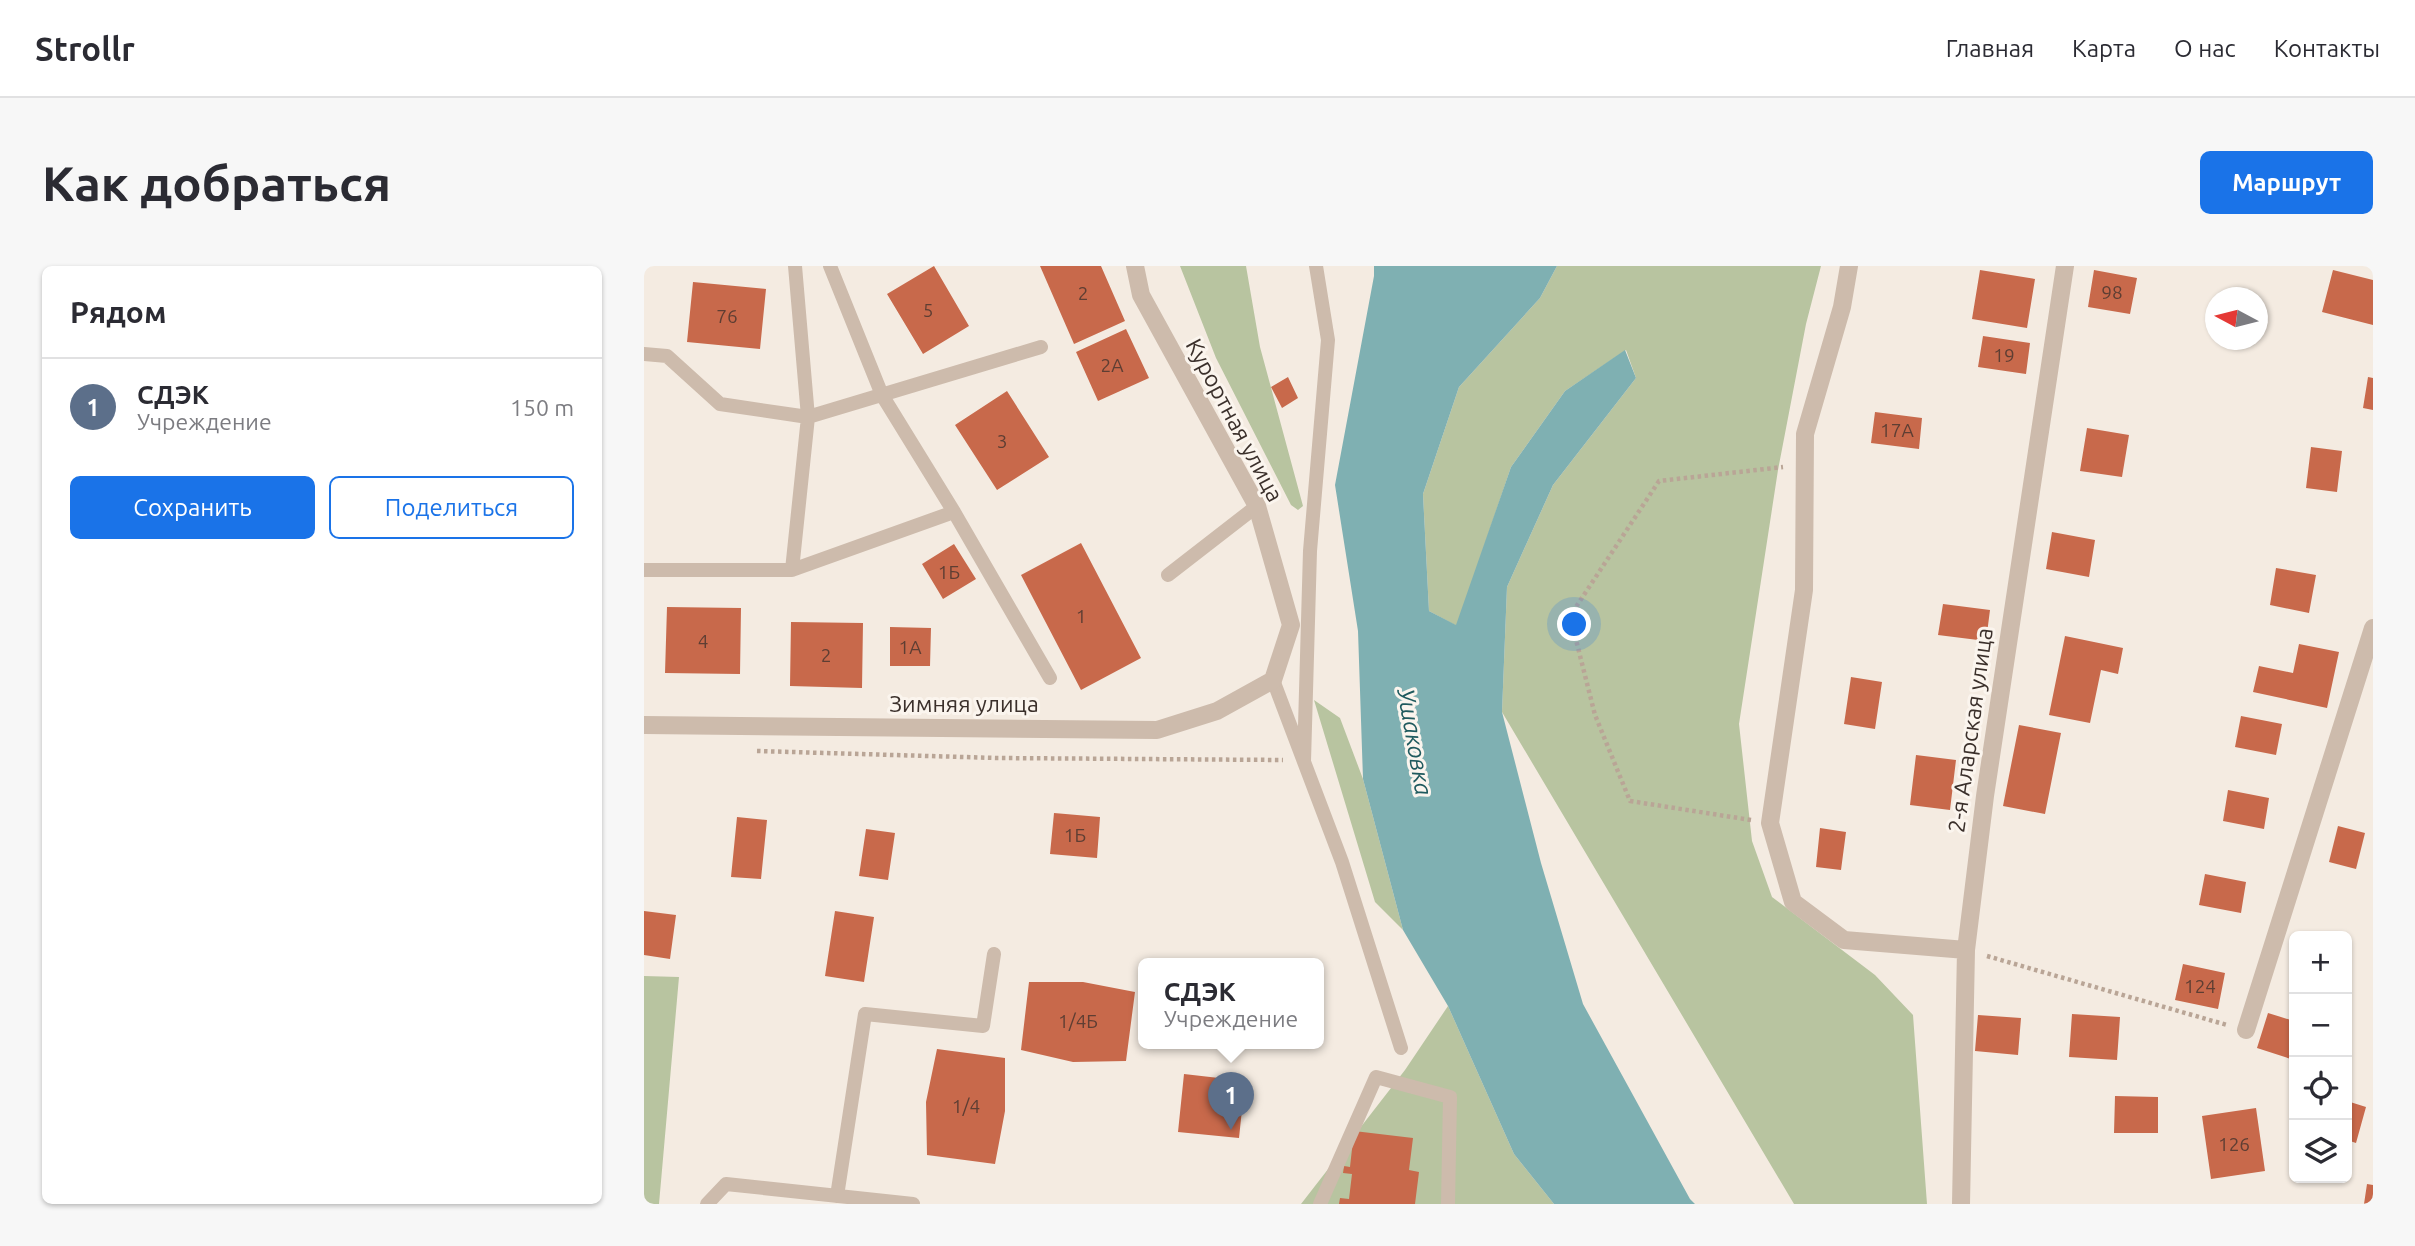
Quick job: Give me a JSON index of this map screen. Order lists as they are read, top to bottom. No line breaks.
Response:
{"streets":{"street":["Курортная улица","Зимняя улица","2-я Аларская улица"]},"crossings":[["Курортная улица","Зимняя улица"]],"water":["Ушаковка"],"house_numbers":["98","2","5","76","19","2А","17А","3","1Б","1","4","1А","2","1Б","124","1/4Б","1/4","126"],"north":"left","page":{"header":"Strollr","nav":["Главная","Карта","О нас","Контакты"],"buttons":["Маршрут",["Сохранить","Поделиться"]],"title":"Как добраться","heading":"Рядом","list":[{"mark":"1","name":"СДЭК","note":"Учреждение","value":"150 m"}],"map_buttons":["+","−"],"popup":["СДЭК","Учреждение"],"pins":"1"}}
